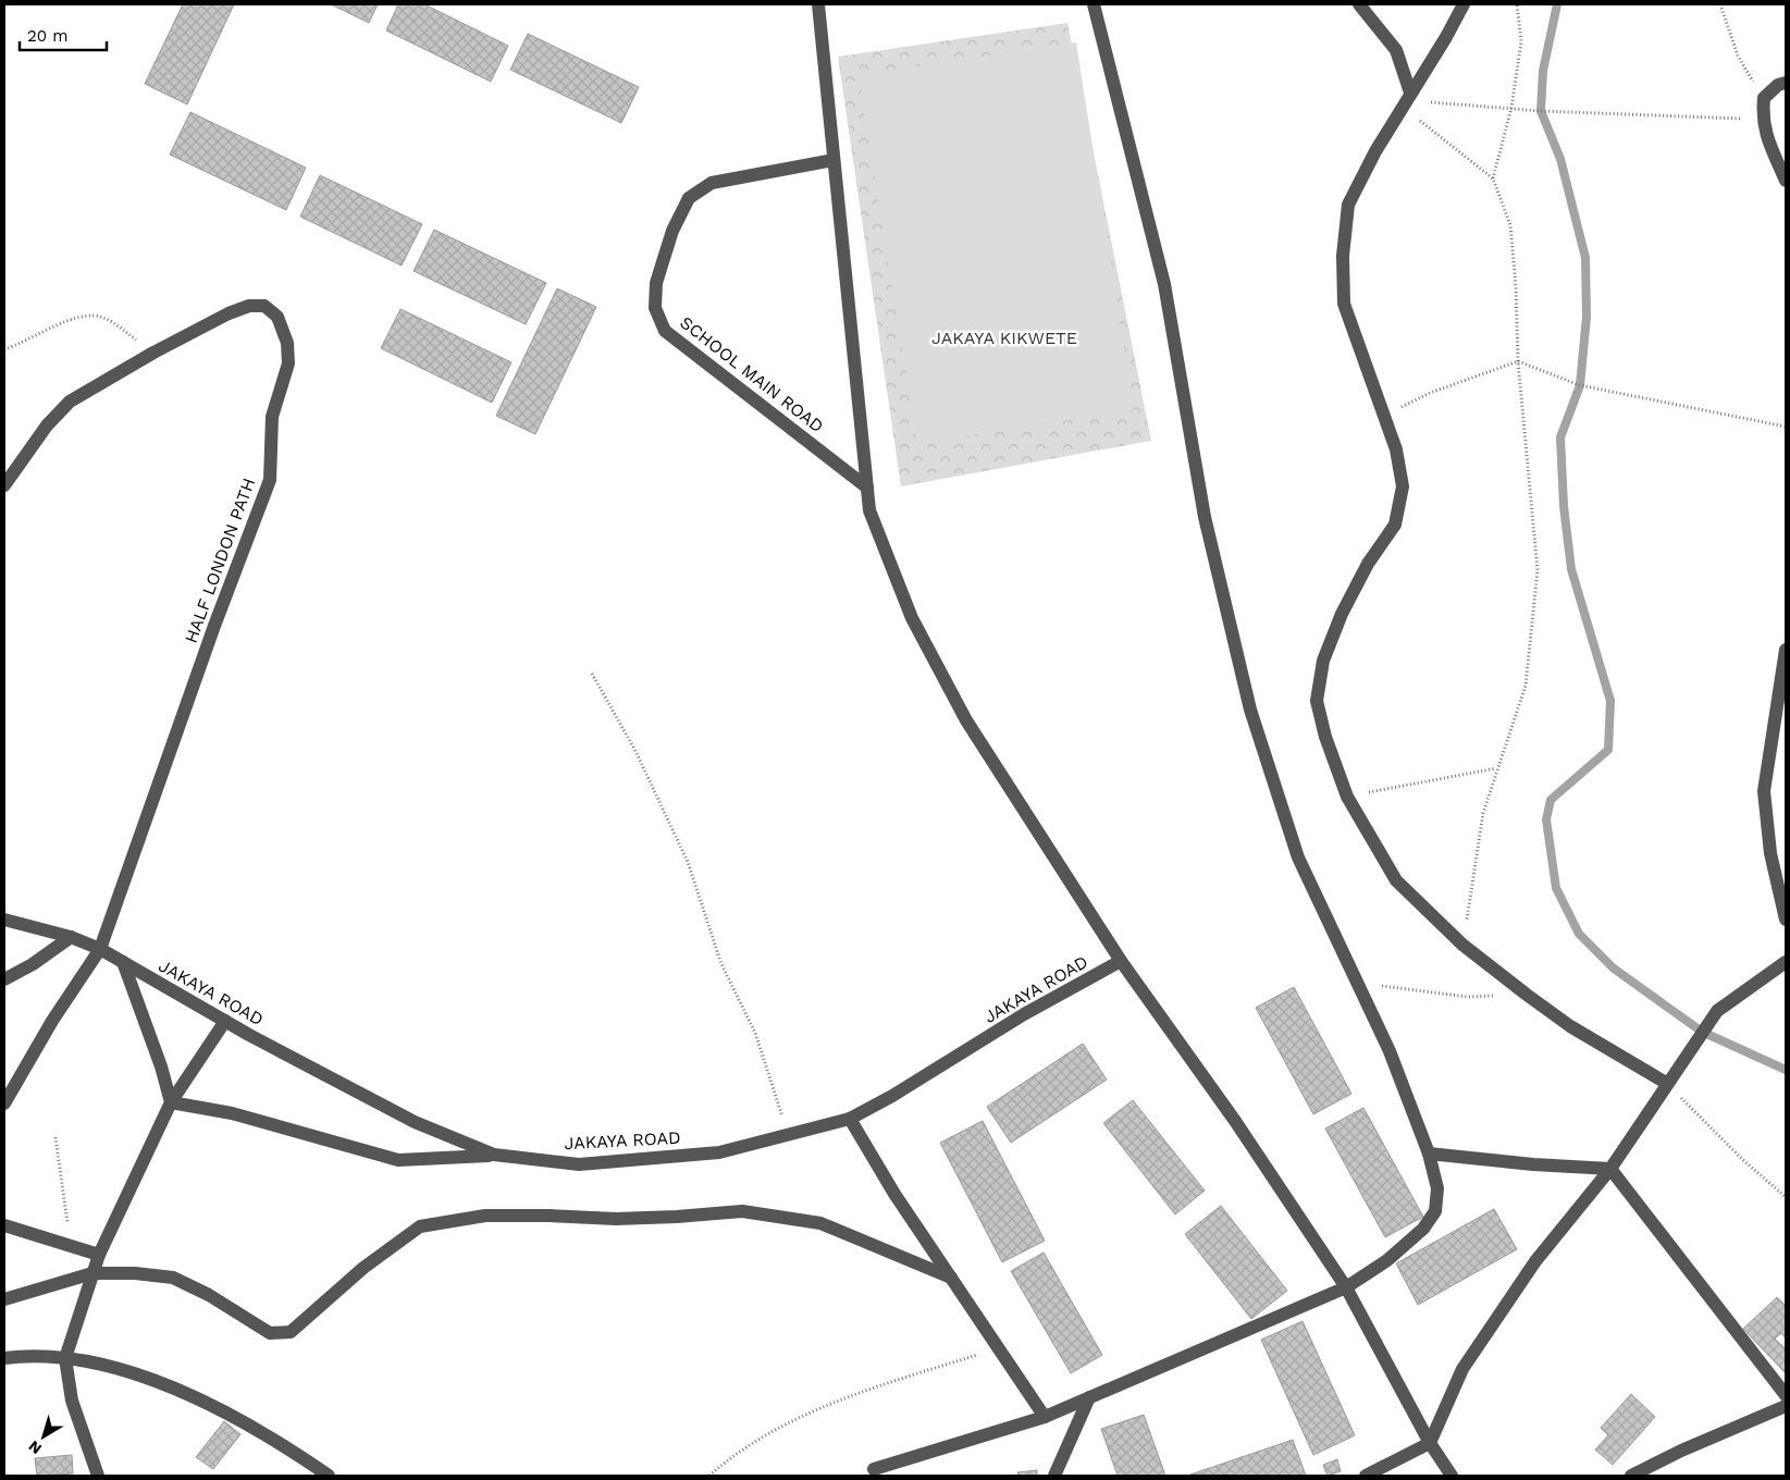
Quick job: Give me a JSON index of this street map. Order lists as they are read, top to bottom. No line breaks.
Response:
{"streets":{"street":["SCHOOL MAIN ROAD","HALF LONDON PATH","JAKAYA ROAD"]},"crossings":[["HALF LONDON PATH","JAKAYA ROAD"]],"parks":["JAKAYA KIKWETE"],"scale_bar":"20 m","north":"bottom left"}
